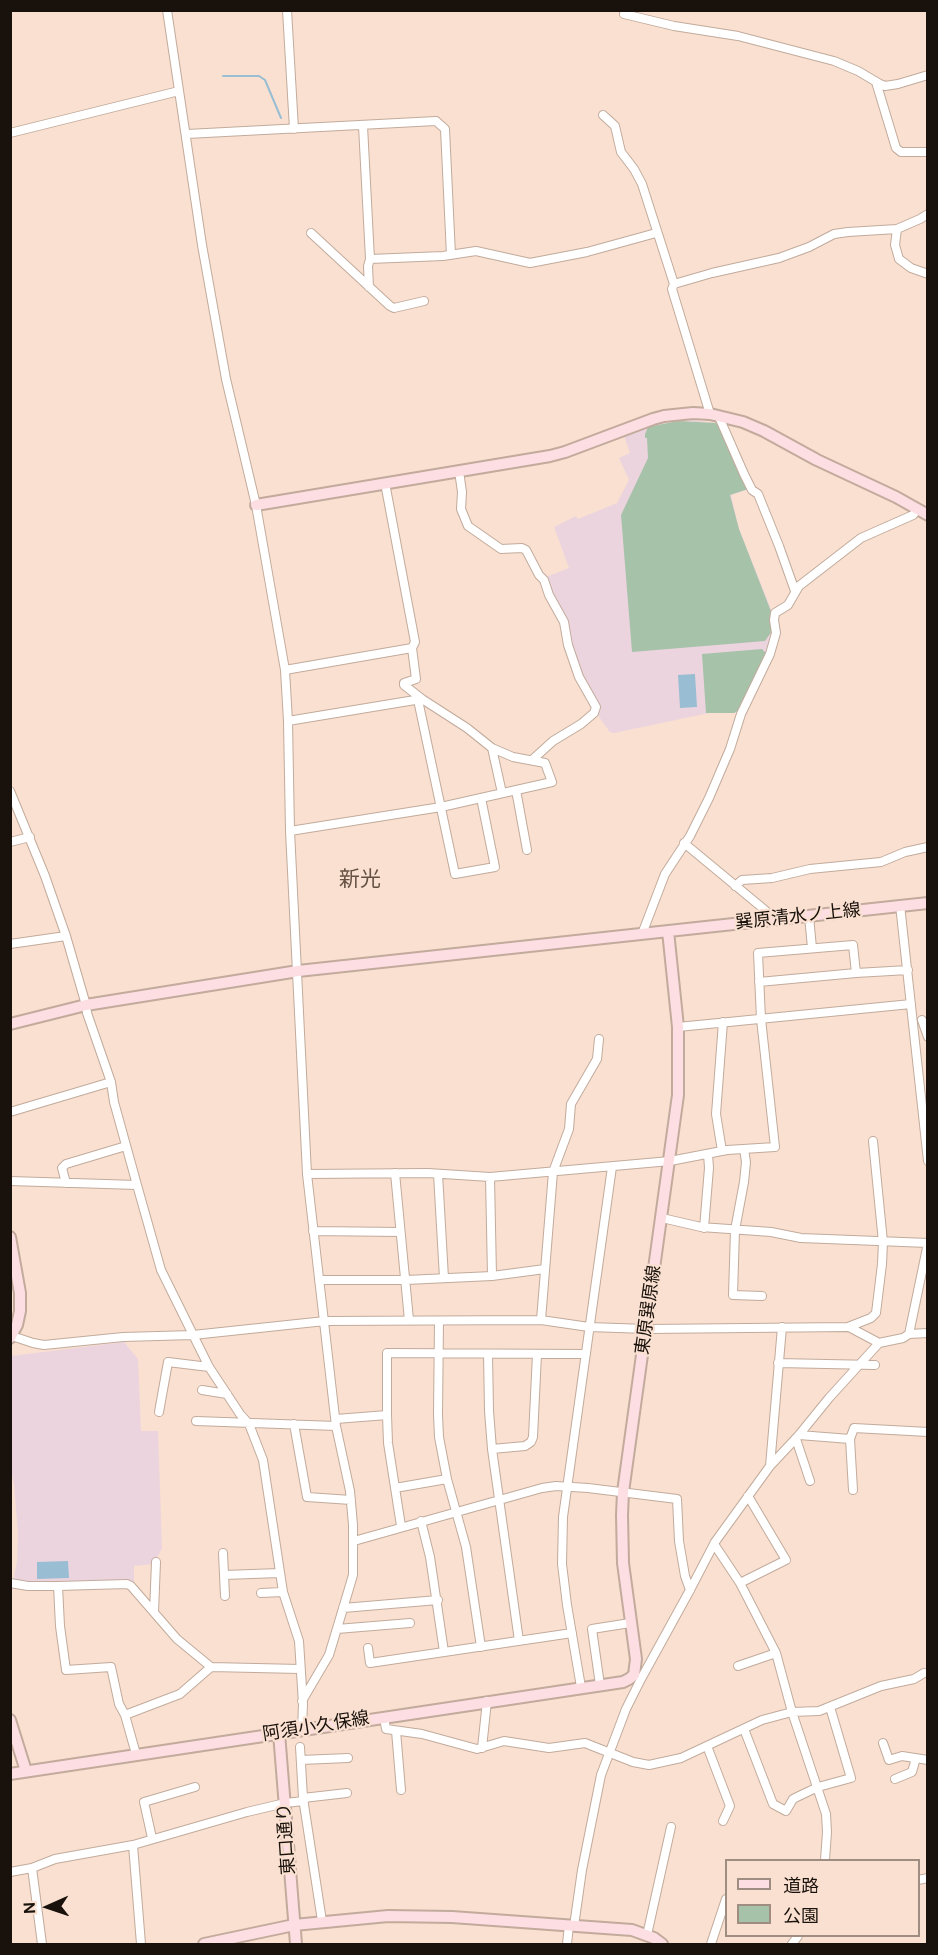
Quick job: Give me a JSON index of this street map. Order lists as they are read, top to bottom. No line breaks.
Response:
{"streets":{"street":["巽原清水ノ上線","東原巽原線","阿須小久保線","東口通り"]},"crossings":[["巽原清水ノ上線","東原巽原線"],["東原巽原線","阿須小久保線"],["阿須小久保線","東口通り"]],"districts":["新光"],"legend":["道路","公園"],"north":"left"}
